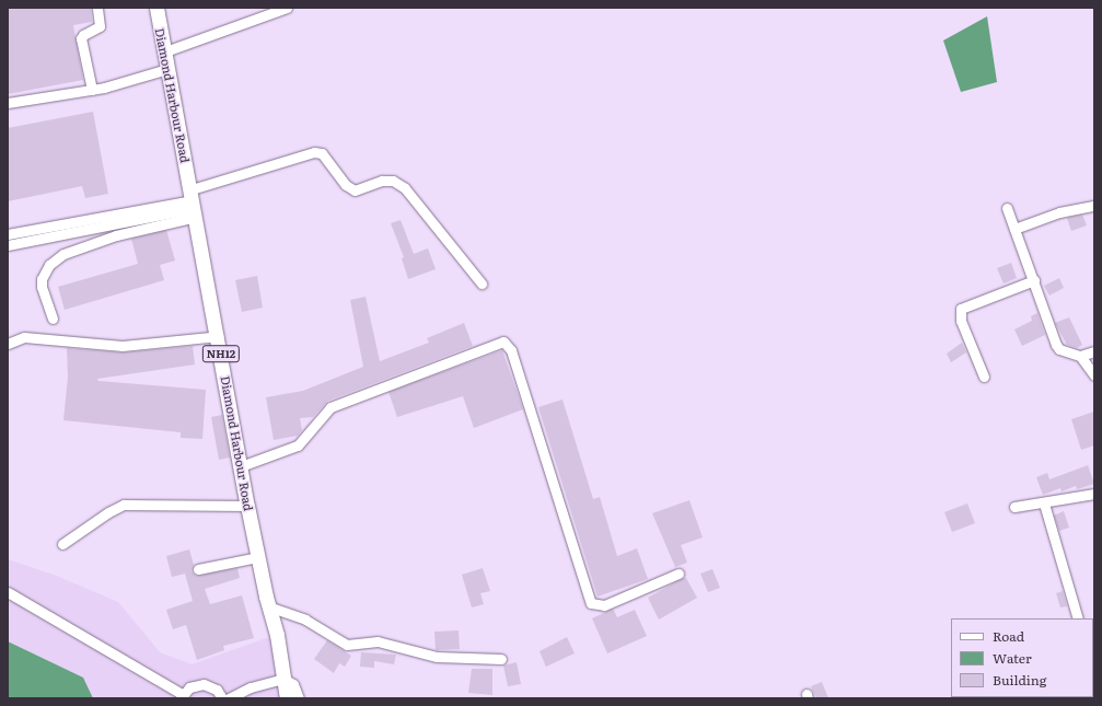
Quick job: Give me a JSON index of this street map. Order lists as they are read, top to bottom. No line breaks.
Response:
{"streets":{"highway":["Diamond Harbour Road","NH12"]},"legend":["Road","Water","Building"]}
